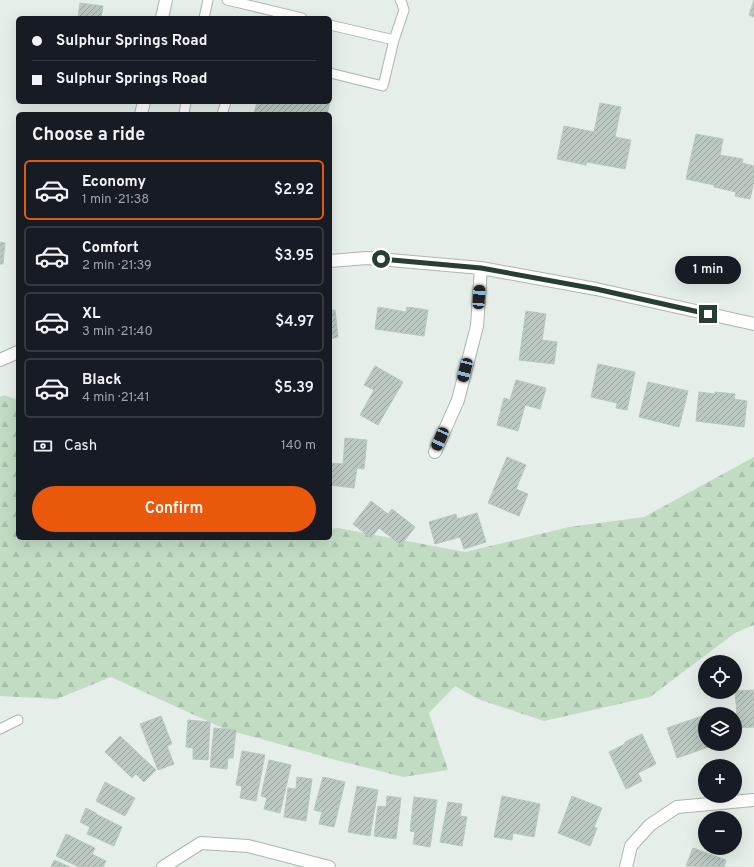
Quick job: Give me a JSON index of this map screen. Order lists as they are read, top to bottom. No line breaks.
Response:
{"page":{"banner":["Sulphur Springs Road","Sulphur Springs Road"],"heading":"Choose a ride","list":[{"name":"Economy","note":"1 min · 21:38","value":"$2.92"},{"name":"Comfort","note":"2 min · 21:39","value":"$3.95"},{"name":"XL","note":"3 min · 21:40","value":"$4.97"},{"name":"Black","note":"4 min · 21:41","value":"$5.39"}],"bubble":"1 min","pay":["Cash","140 m"],"buttons":"Confirm","map_buttons":["+","−"]}}
